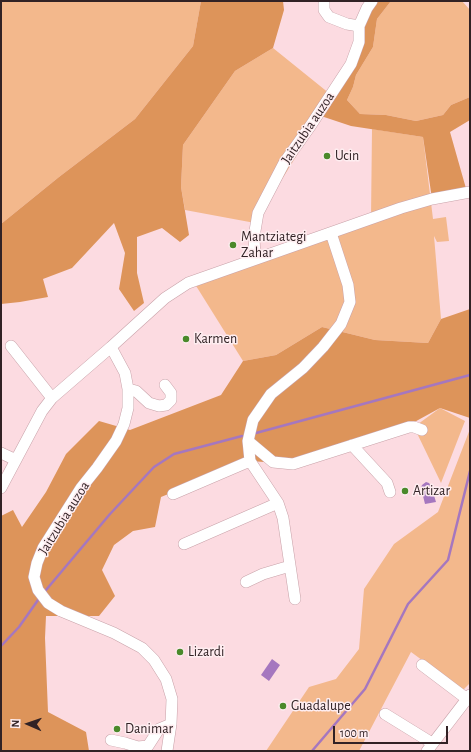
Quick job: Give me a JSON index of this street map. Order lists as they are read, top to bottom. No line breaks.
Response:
{"streets":{"street":["Jaitzubia auzoa"]},"places":["Ucin","Mantziategi Zahar","Karmen","Artizar","Lizardi","Guadalupe","Danimar"],"scale_bar":"100 m","north":"left"}
